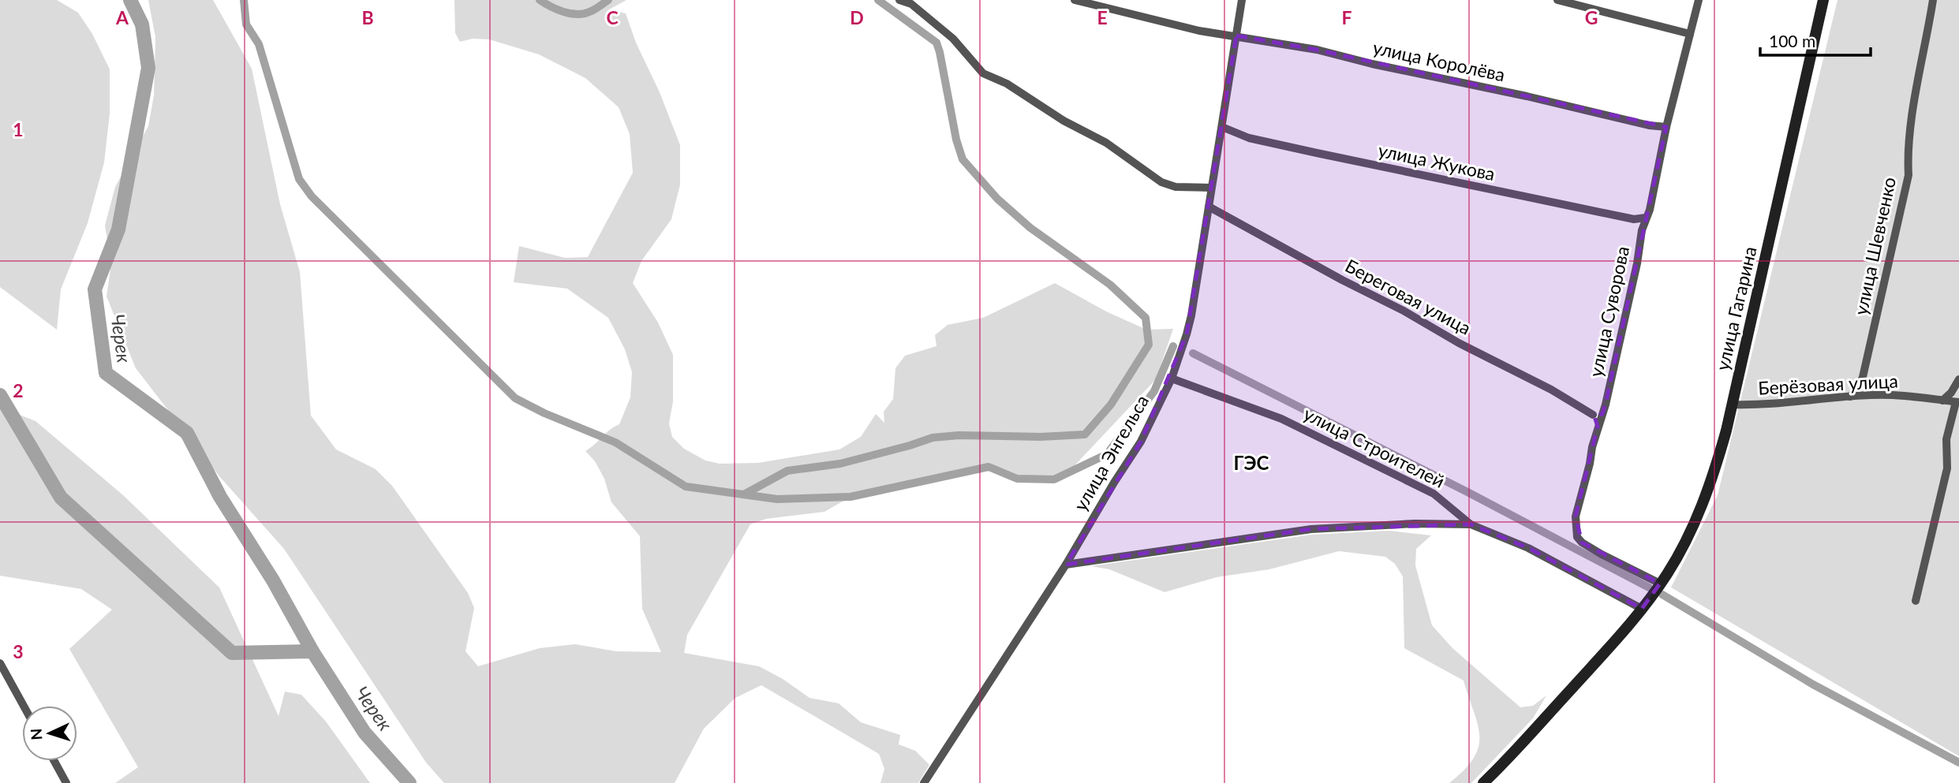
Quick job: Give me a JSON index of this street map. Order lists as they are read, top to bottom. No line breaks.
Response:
{"streets":{"street":["улица Королёва","улица Жукова","улица Шевченко","Береговая улица","улица Гагарина","улица Суворова","Берёзовая улица","улица Строителей","улица Энгельса"]},"crossings":[["улица Королёва","улица Суворова"],["улица Королёва","улица Энгельса"],["улица Жукова","улица Суворова"],["улица Жукова","улица Энгельса"],["улица Шевченко","Берёзовая улица"],["Береговая улица","улица Суворова"],["Береговая улица","улица Энгельса"],["улица Гагарина","улица Суворова"],["улица Гагарина","Берёзовая улица"],["улица Гагарина","улица Строителей"],["улица Строителей","улица Энгельса"]],"districts":["ГЭС"],"water":["Черек"],"scale_bar":"100 m","north":"left","grid":{"columns":["A","B","C","D","E","F","G"],"rows":["1","2","3"]}}
